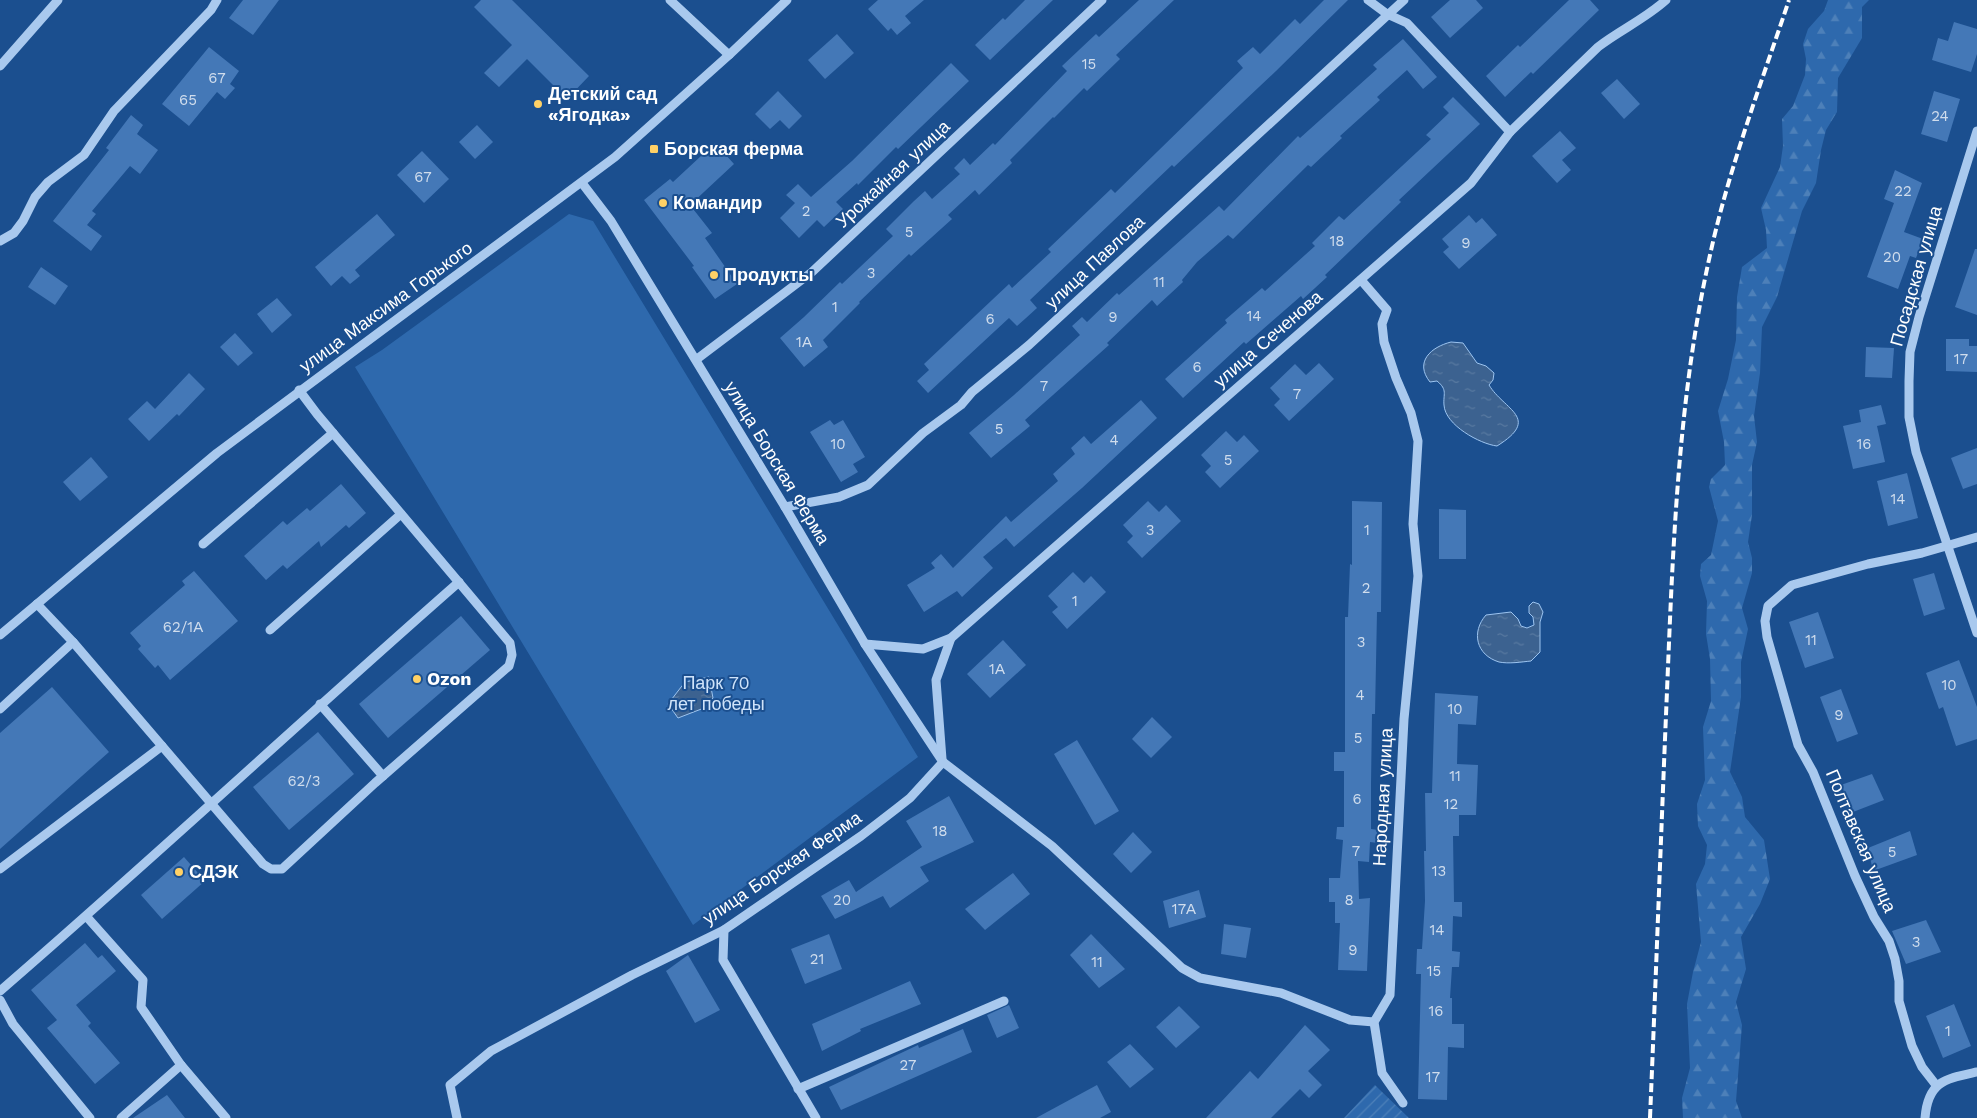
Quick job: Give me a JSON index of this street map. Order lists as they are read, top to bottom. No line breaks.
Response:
{"streets":{"street":["Урожайная улица","улица Павлова","Посадская улица","улица Максима Горького","улица Сеченова","улица Борская Ферма","Народная улица","Полтавская улица"]},"crossings":[["Урожайная улица","улица Борская Ферма"],["улица Павлова","улица Борская Ферма"],["Посадская улица","Полтавская улица"],["улица Максима Горького","улица Борская Ферма"],["улица Сеченова","улица Борская Ферма"],["улица Сеченова","Народная улица"],["улица Борская Ферма","Народная улица"]],"parks":["Парк 70 лет победы"],"places":{"other":["Детский сад «Ягодка»","Командир","Продукты","Ozon","СДЭК"],"transit":["Борская ферма"]},"house_numbers":["15","67","65","24","67","22","2","5","18","9","20","3","11","1","14","9","6","1А","17","6","7","7","5","4","10","16","5","14","3","1","2","1","62/1А","11","3","1А","10","4","10","9","5","11","62/3","6","12","18","7","5","13","20","8","17А","14","3","9","21","11","15","16","1","27","17"]}
